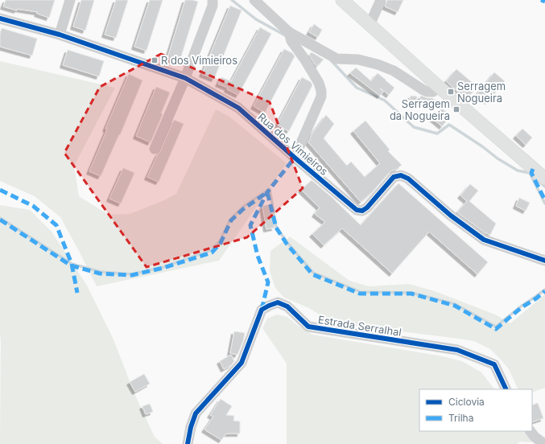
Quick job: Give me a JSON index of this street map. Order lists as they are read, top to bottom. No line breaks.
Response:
{"streets":{"street":["Rua dos Vimieiros","Estrada Serralhal"]},"places":{"transit":["R dos Vimieiros","Serragem Nogueira","Serragem da Nogueira"]},"legend":["Ciclovia","Trilha"]}
